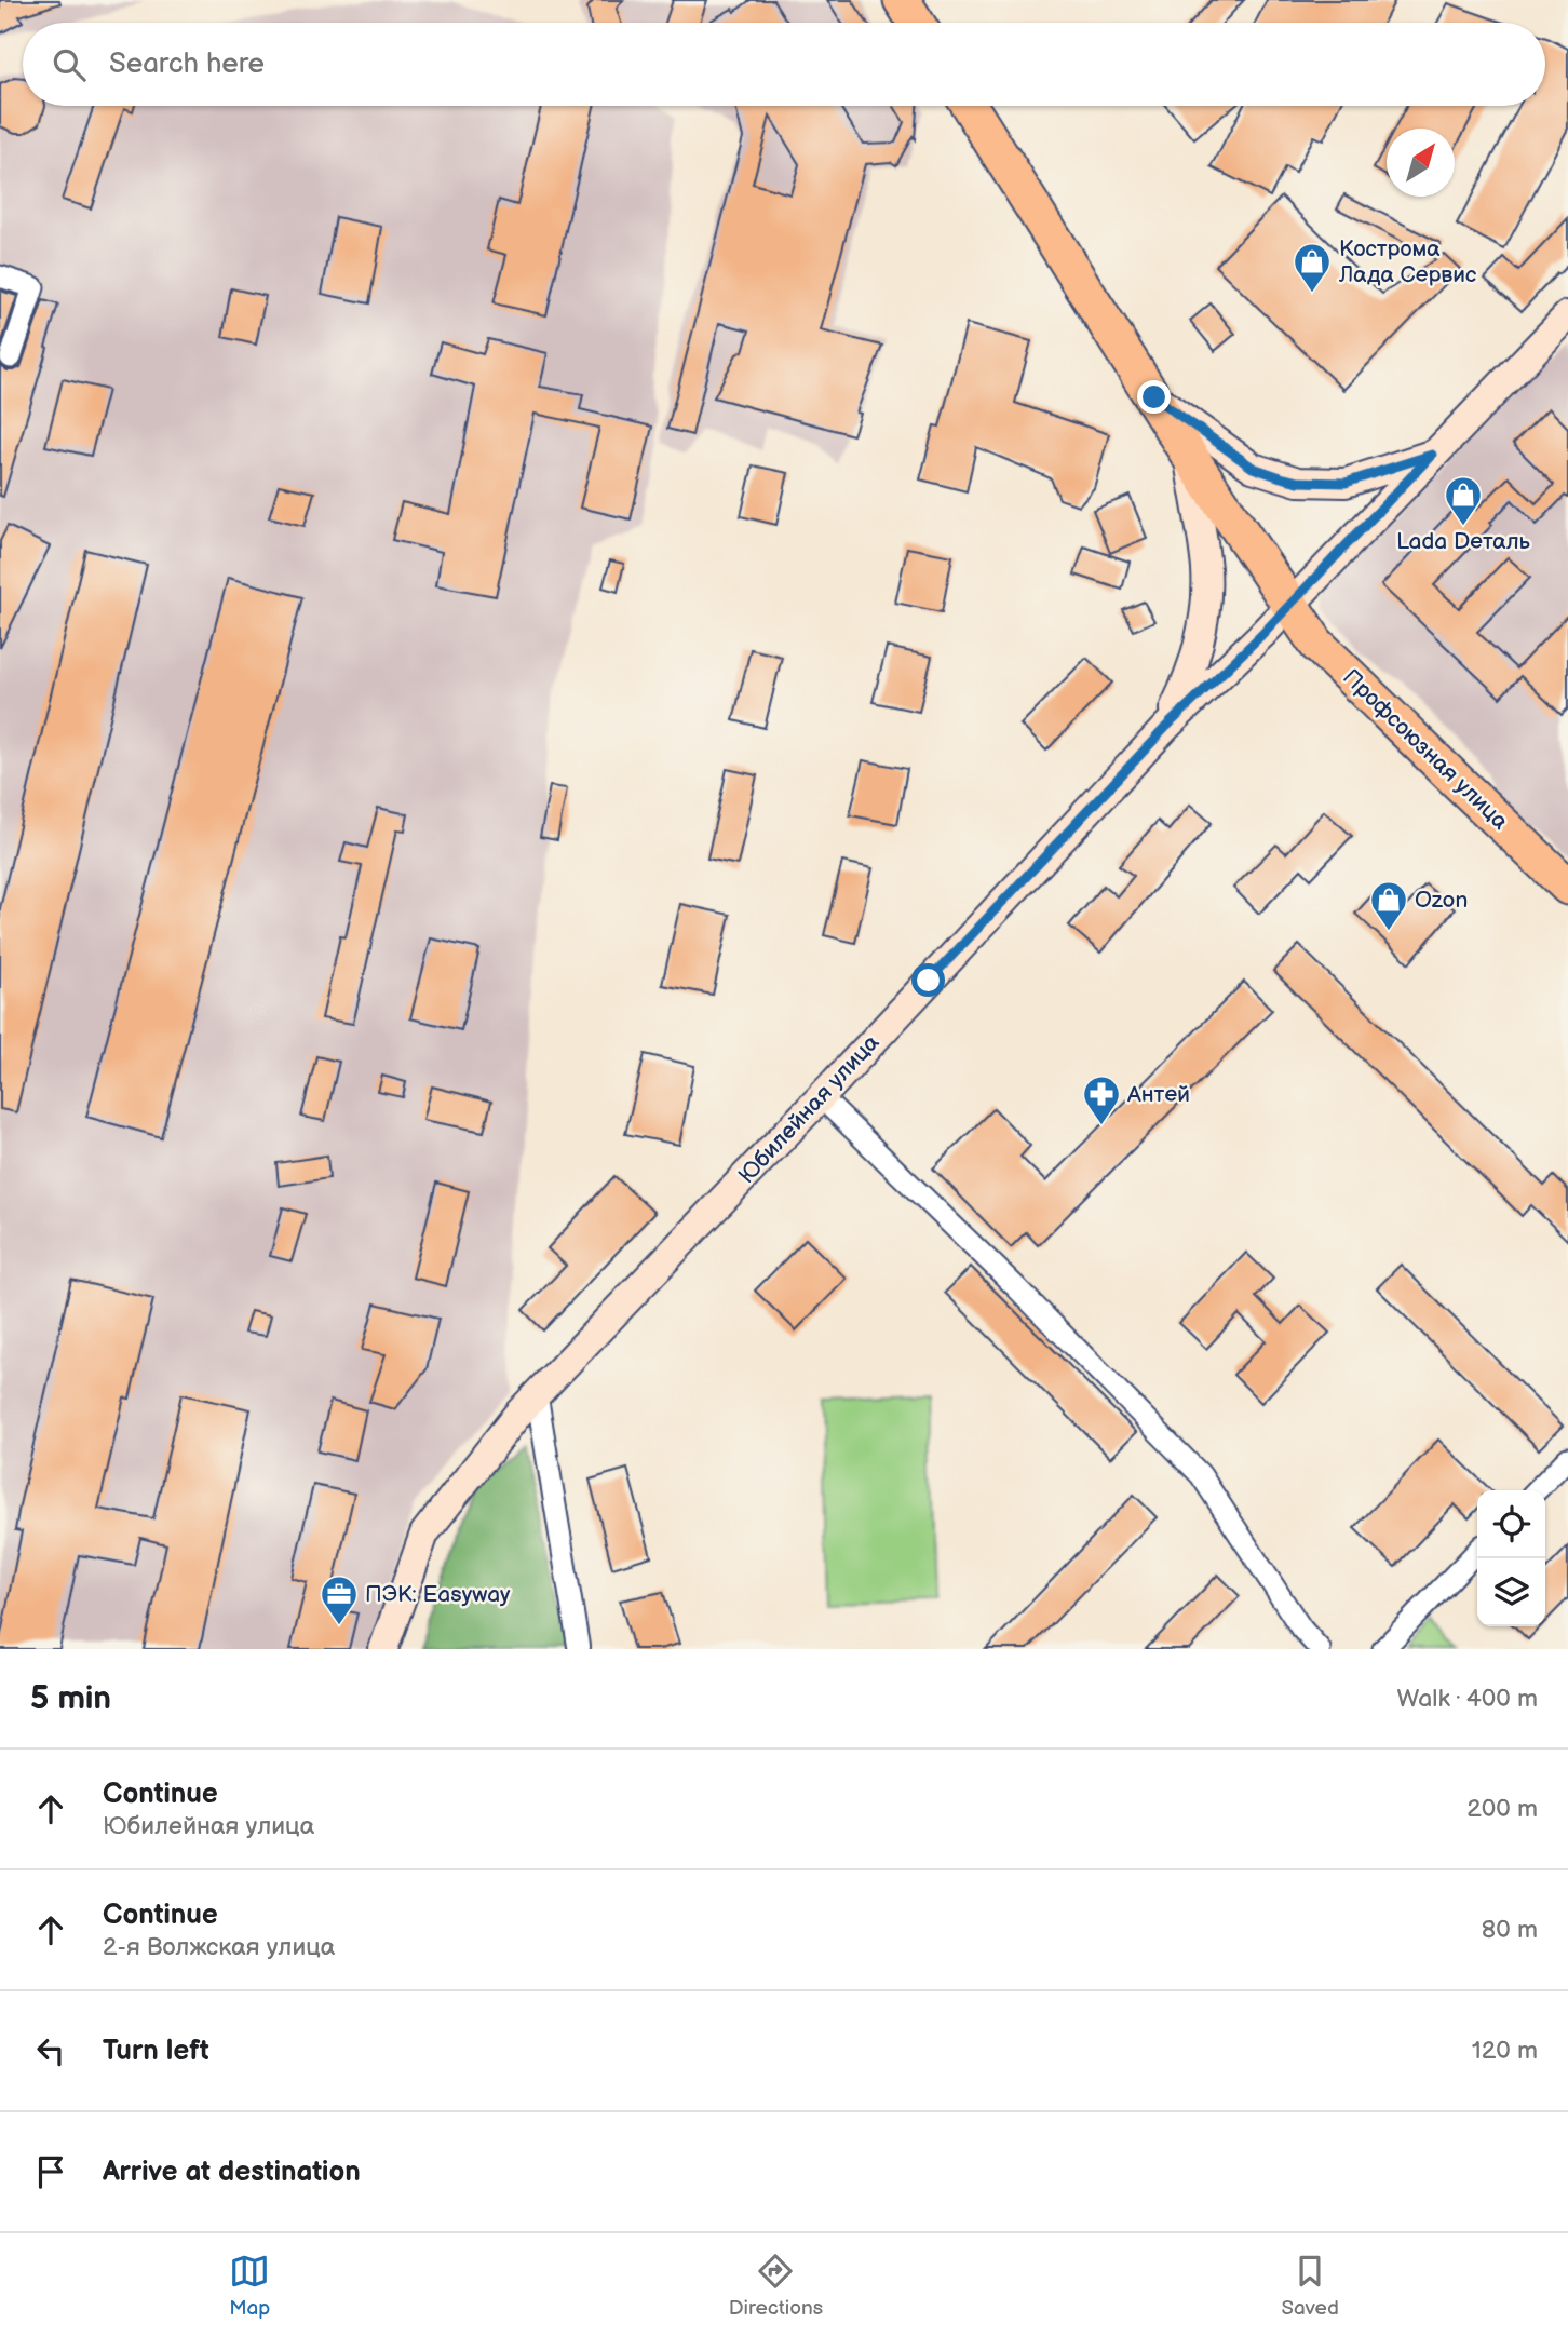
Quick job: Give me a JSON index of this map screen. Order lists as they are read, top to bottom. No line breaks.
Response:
{"streets":{"highway":["Профсоюзная улица"],"street":["Юбилейная улица"]},"crossings":[["Профсоюзная улица","Юбилейная улица"]],"places":{"shop":["Кострома Лада Сервис","Lada Dеталь","Ozon"],"pharmacy":["Антей"],"office":["ПЭК: Easyway"]},"north":"top right","page":{"search":"Search here","heading":["5 min","Walk · 400 m"],"list":[["Continue","Юбилейная улица","200 m"],["Continue","2-я Волжская улица","80 m"],["Turn left","120 m"],"Arrive at destination"],"nav":["Map","Directions","Saved"]}}
